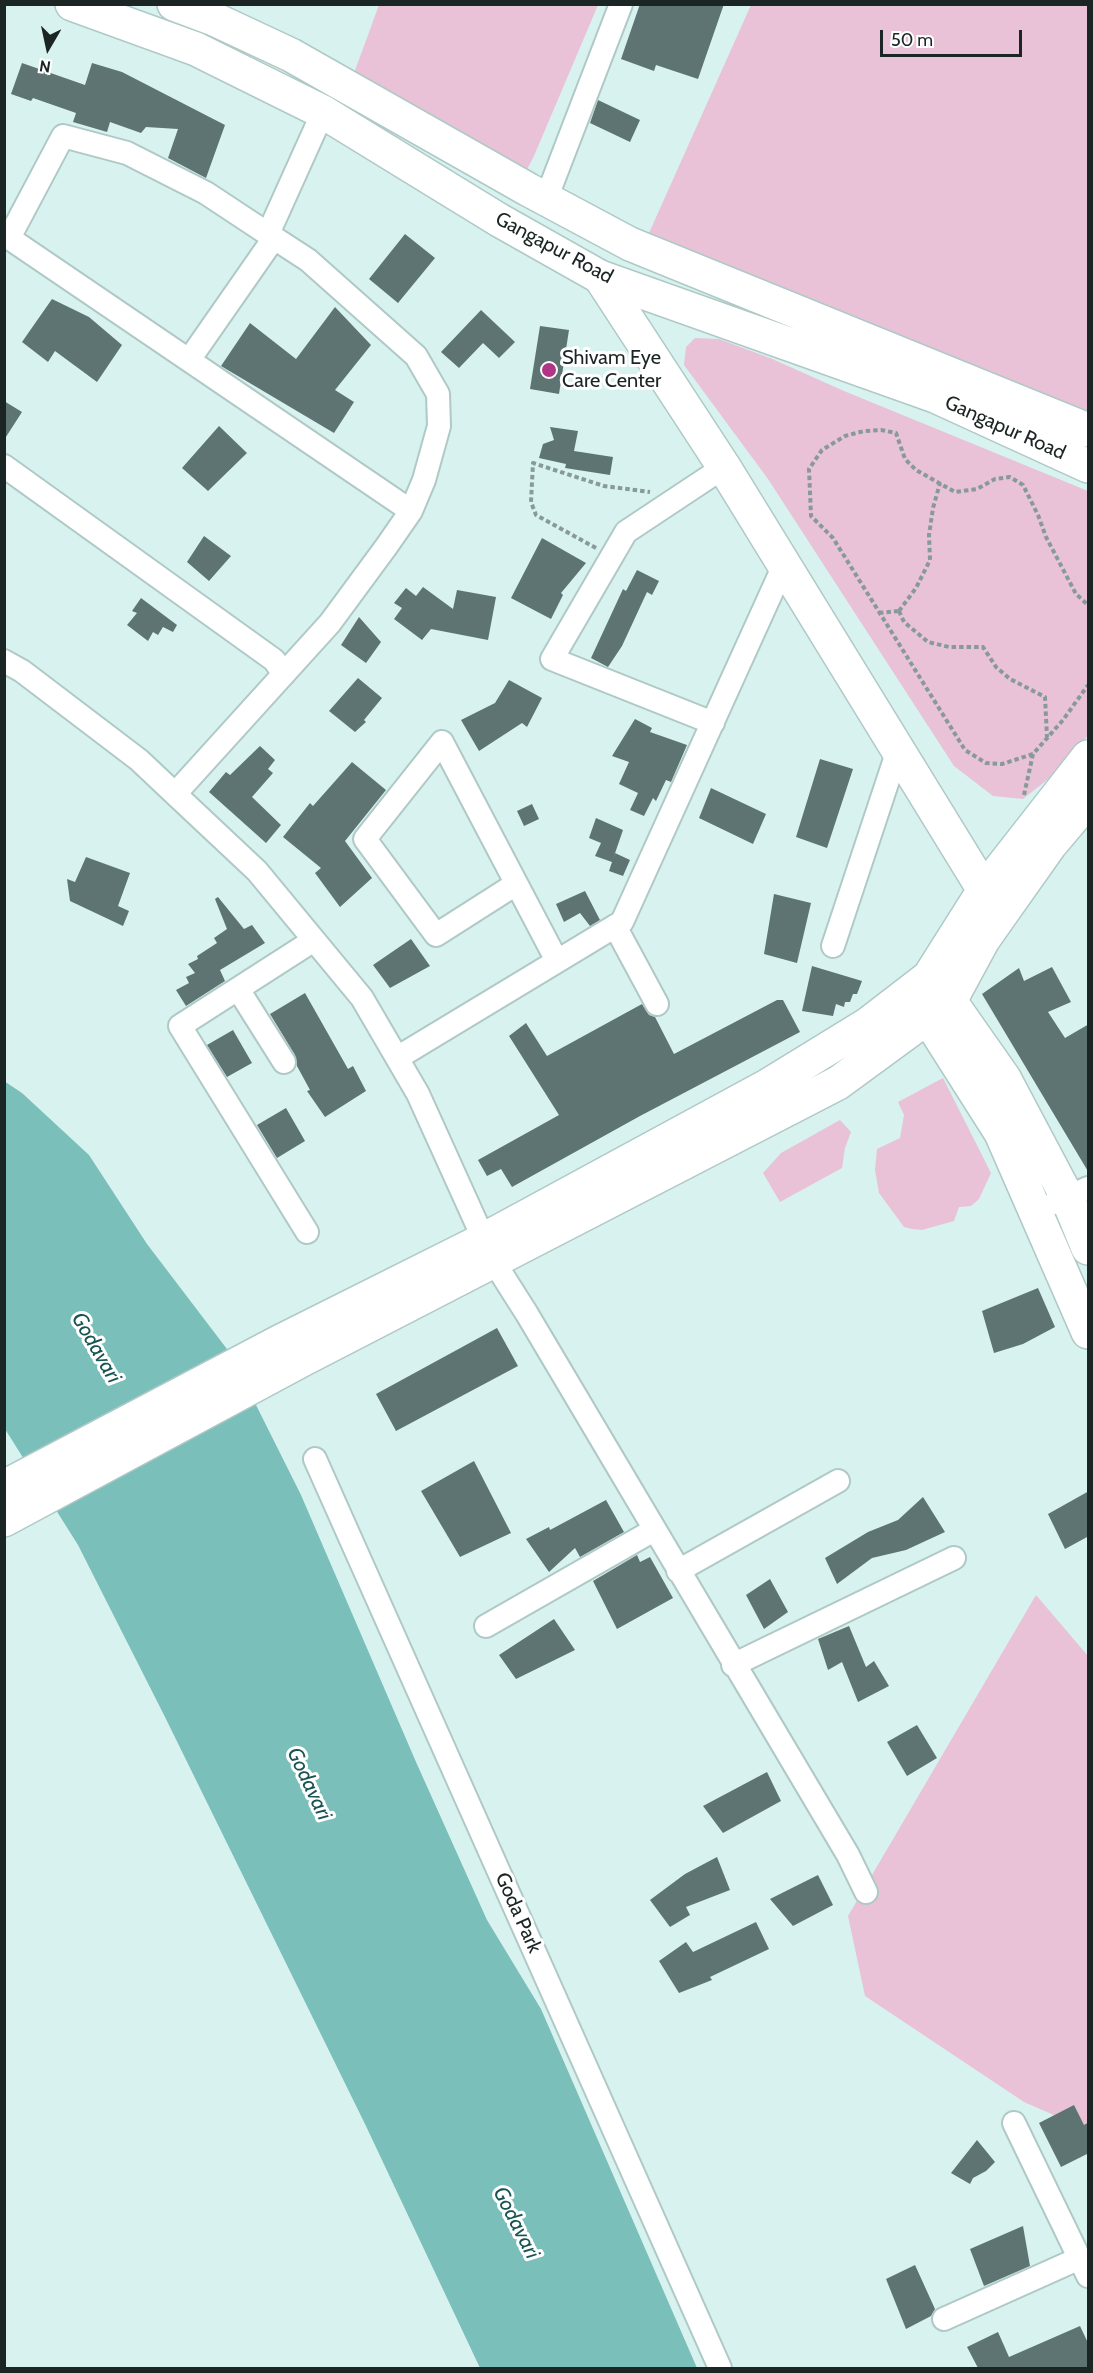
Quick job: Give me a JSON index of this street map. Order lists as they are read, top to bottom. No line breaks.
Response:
{"streets":{"main road":["Gangapur Road"],"street":["Goda Park"]},"water":["Godavari"],"places":["Shivam Eye Care Center"],"scale_bar":"50 m","north":"bottom"}
